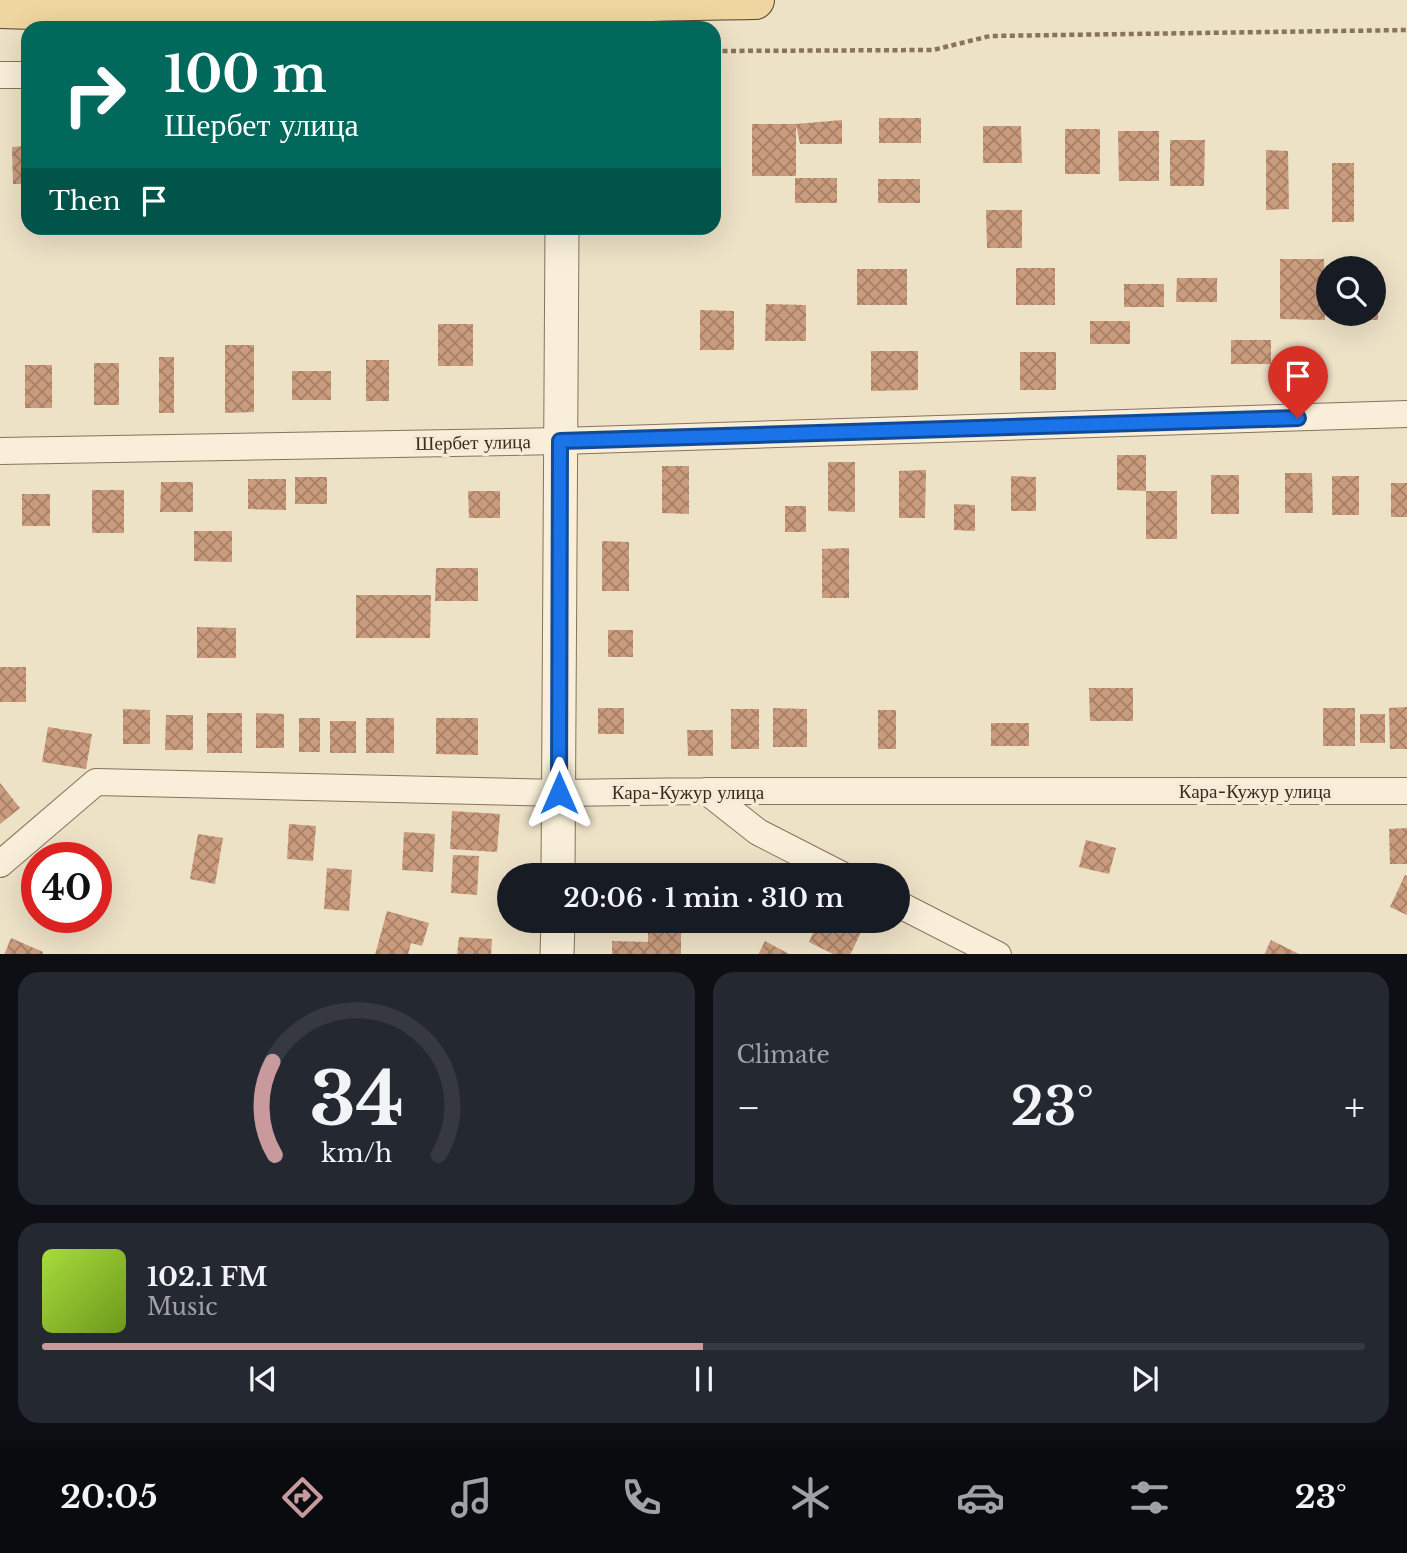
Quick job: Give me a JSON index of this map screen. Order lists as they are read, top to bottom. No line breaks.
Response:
{"streets":{"street":["Шербет улица","Кара-Кужур улица"]},"page":{"turn":["100 m","Шербет улица"],"then":"Then","limit":"40","trip":"20:06 · 1 min · 310 m","tile":"Climate","heat":["−","23°","+"],"song":["102.1 FM","Music"],"tabs":["20:05","23°"],"gauge":["34","km/h"]}}
